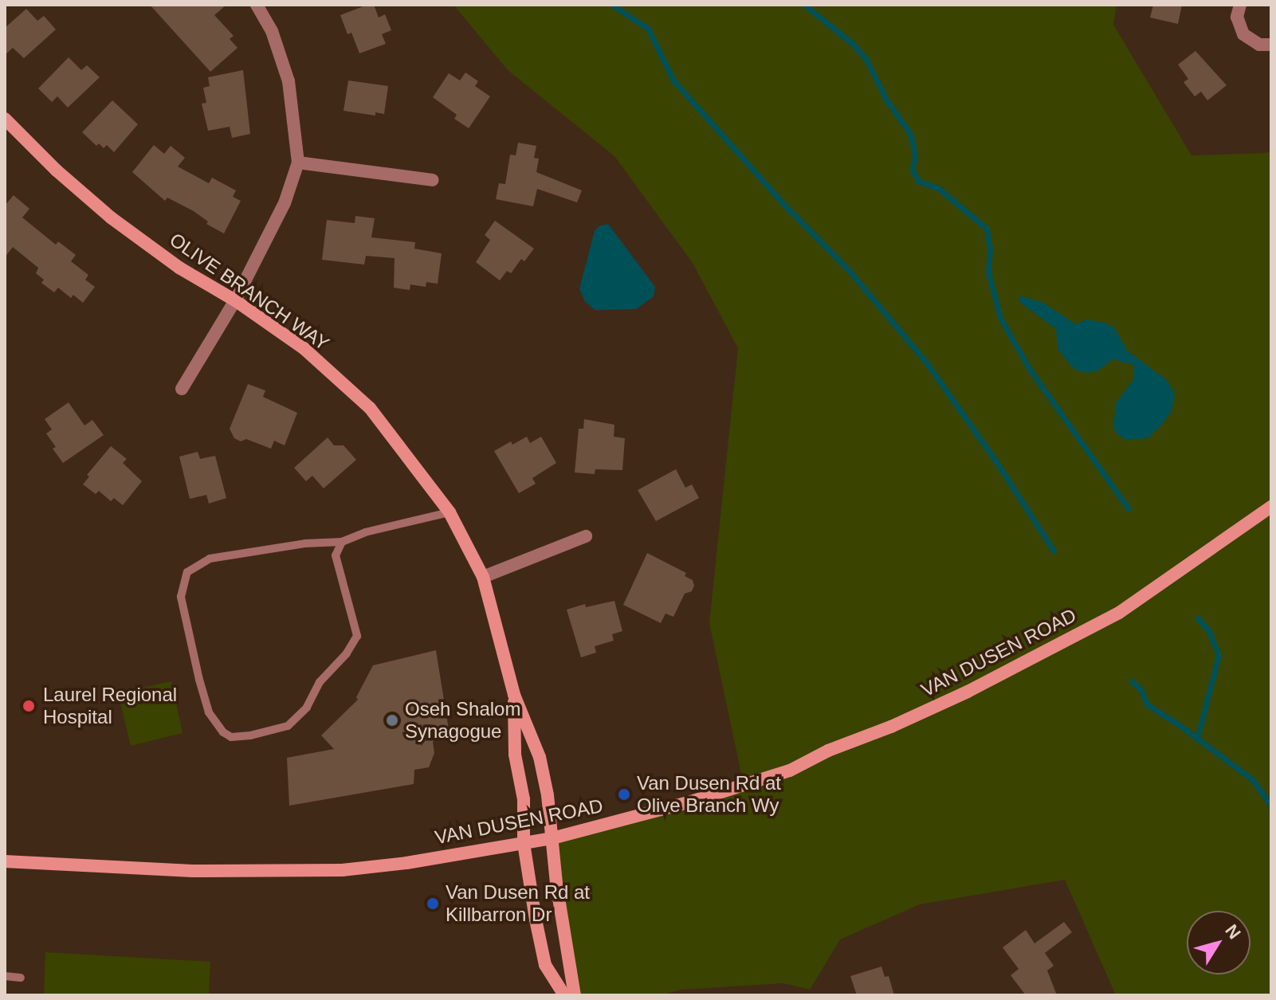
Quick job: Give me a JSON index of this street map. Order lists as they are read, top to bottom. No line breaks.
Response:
{"streets":{"street":["OLIVE BRANCH WAY","VAN DUSEN ROAD"]},"crossings":[["OLIVE BRANCH WAY","VAN DUSEN ROAD"]],"places":["Laurel Regional Hospital","Oseh Shalom Synagogue","Van Dusen Rd at Olive Branch Wy","Van Dusen Rd at Killbarron Dr"],"north":"top right"}
